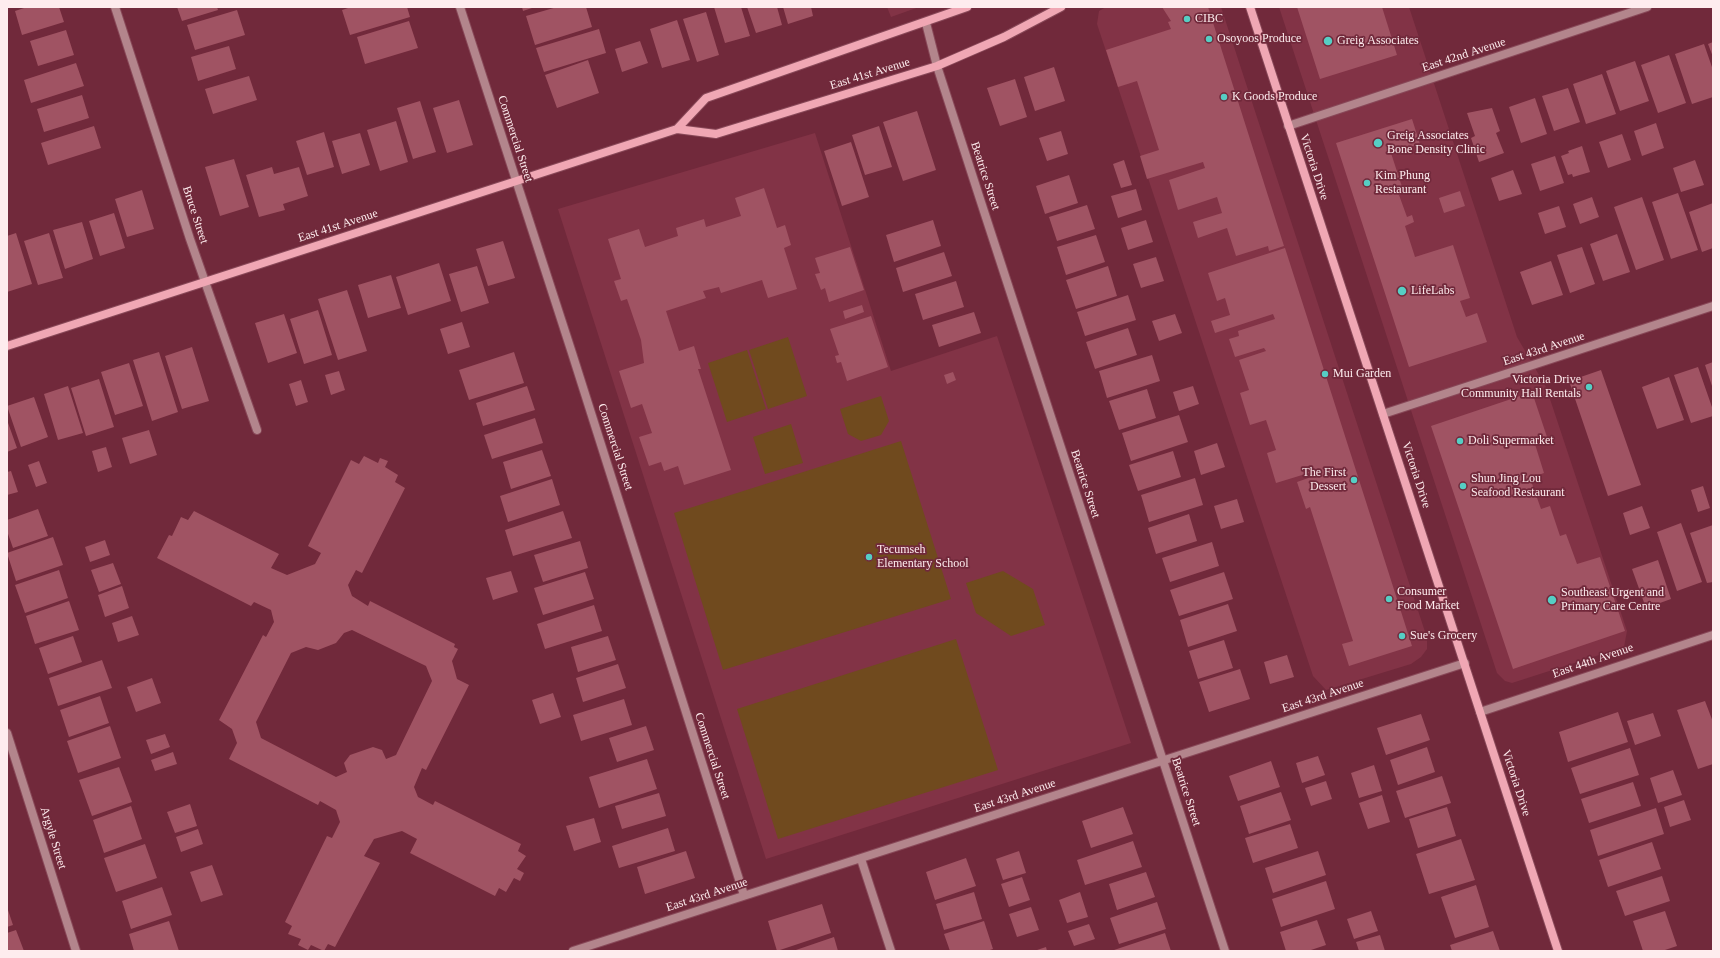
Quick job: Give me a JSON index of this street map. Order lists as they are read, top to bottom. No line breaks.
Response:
{"streets":{"main road":["East 41st Avenue","Victoria Drive"],"street":["East 42nd Avenue","Commercial Street","Beatrice Street","Bruce Street","East 43rd Avenue","East 44th Avenue","Argyle Street"]},"crossings":[["East 42nd Avenue","Victoria Drive"],["East 41st Avenue","Commercial Street"],["East 41st Avenue","Beatrice Street"],["East 41st Avenue","Bruce Street"],["Commercial Street","East 43rd Avenue"],["Victoria Drive","East 43rd Avenue"],["Victoria Drive","East 44th Avenue"],["Beatrice Street","East 43rd Avenue"]],"places":["CIBC","Osoyoos Produce","Greig Associates","K Goods Produce","Greig Associates Bone Density Clinic","Kim Phung Restaurant","LifeLabs","Mui Garden","Victoria Drive Community Hall Rentals","Doli Supermarket","The First Dessert","Shun Jing Lou Seafood Restaurant","Tecumseh Elementary School","Consumer Food Market","Southeast Urgent and Primary Care Centre","Sue's Grocery"]}
